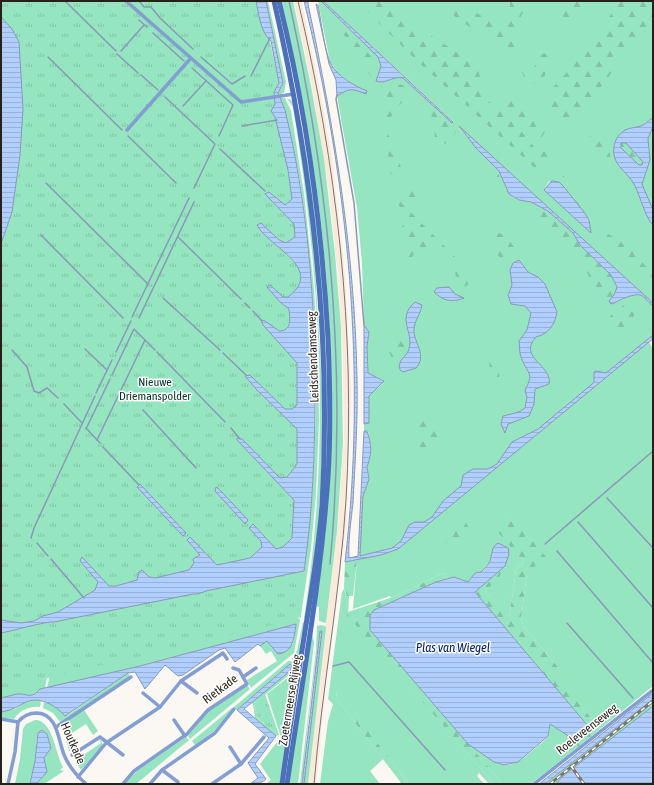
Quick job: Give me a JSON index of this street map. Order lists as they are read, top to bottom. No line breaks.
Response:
{"streets":{"main road":["Leidschendamseweg","Zoetermeerse Rijweg"],"street":["Rietkade","Roeleveenseweg","Houtkade"]},"crossings":[["Leidschendamseweg","Zoetermeerse Rijweg"]],"water":["Plas van Wiegel"],"parks":["Nieuwe Driemanspolder"]}
